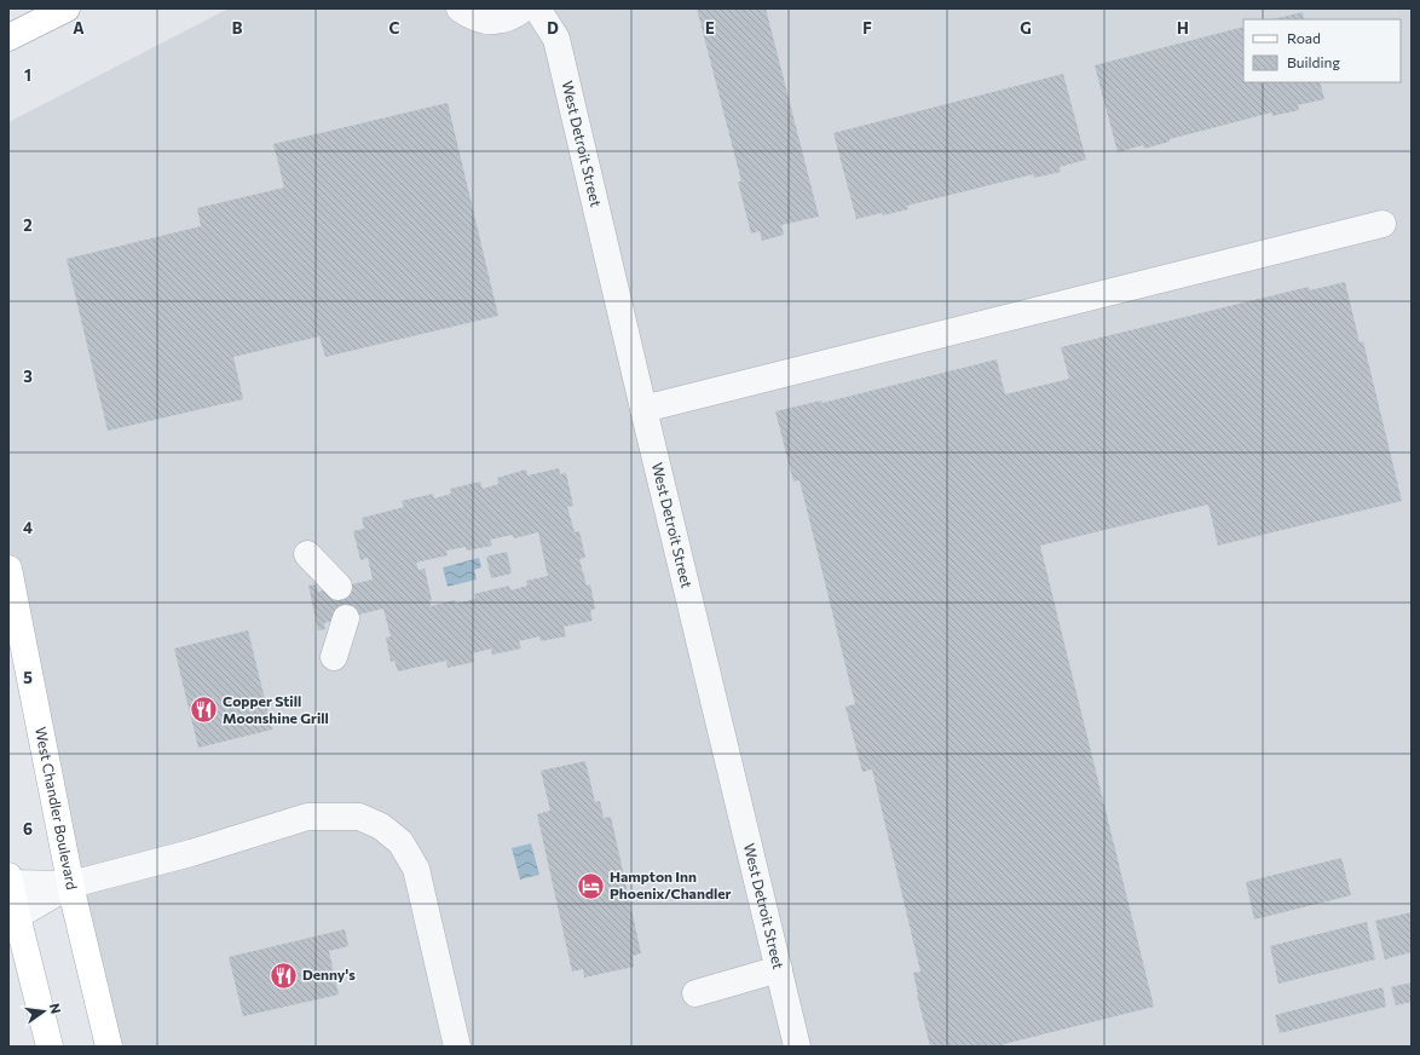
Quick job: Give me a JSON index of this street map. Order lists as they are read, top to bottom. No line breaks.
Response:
{"streets":{"main road":["West Chandler Boulevard"],"street":["West Detroit Street"]},"places":{"restaurant":["Copper Still Moonshine Grill","Denny's"],"hotel":["Hampton Inn Phoenix/Chandler"]},"legend":["Road","Building"],"north":"right","grid":{"columns":["A","B","C","D","E","F","G","H"],"rows":["1","2","3","4","5","6"]}}
